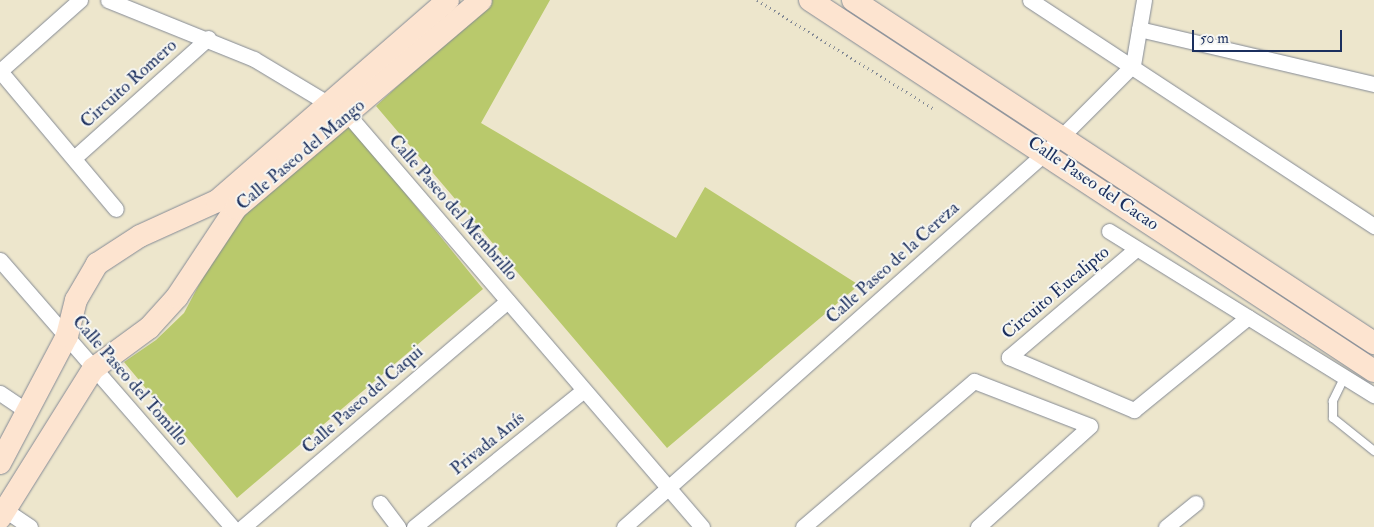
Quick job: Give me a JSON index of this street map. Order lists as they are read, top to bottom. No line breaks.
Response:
{"streets":{"street":["Circuito Romero","Calle Paseo del Mango","Calle Paseo del Cacao","Calle Paseo del Membrillo","Calle Paseo de la Cereza","Circuito Eucalipto","Calle Paseo del Tomillo","Calle Paseo del Caqui","Privada Anís"]},"crossings":[["Circuito Romero","Calle Paseo del Membrillo"],["Calle Paseo del Mango","Calle Paseo del Membrillo"],["Calle Paseo del Mango","Calle Paseo del Tomillo"],["Calle Paseo del Cacao","Calle Paseo de la Cereza"],["Calle Paseo del Cacao","Circuito Eucalipto"],["Calle Paseo del Membrillo","Calle Paseo de la Cereza"],["Calle Paseo del Membrillo","Calle Paseo del Caqui"],["Calle Paseo del Membrillo","Privada Anís"]],"scale_bar":"50 m"}
